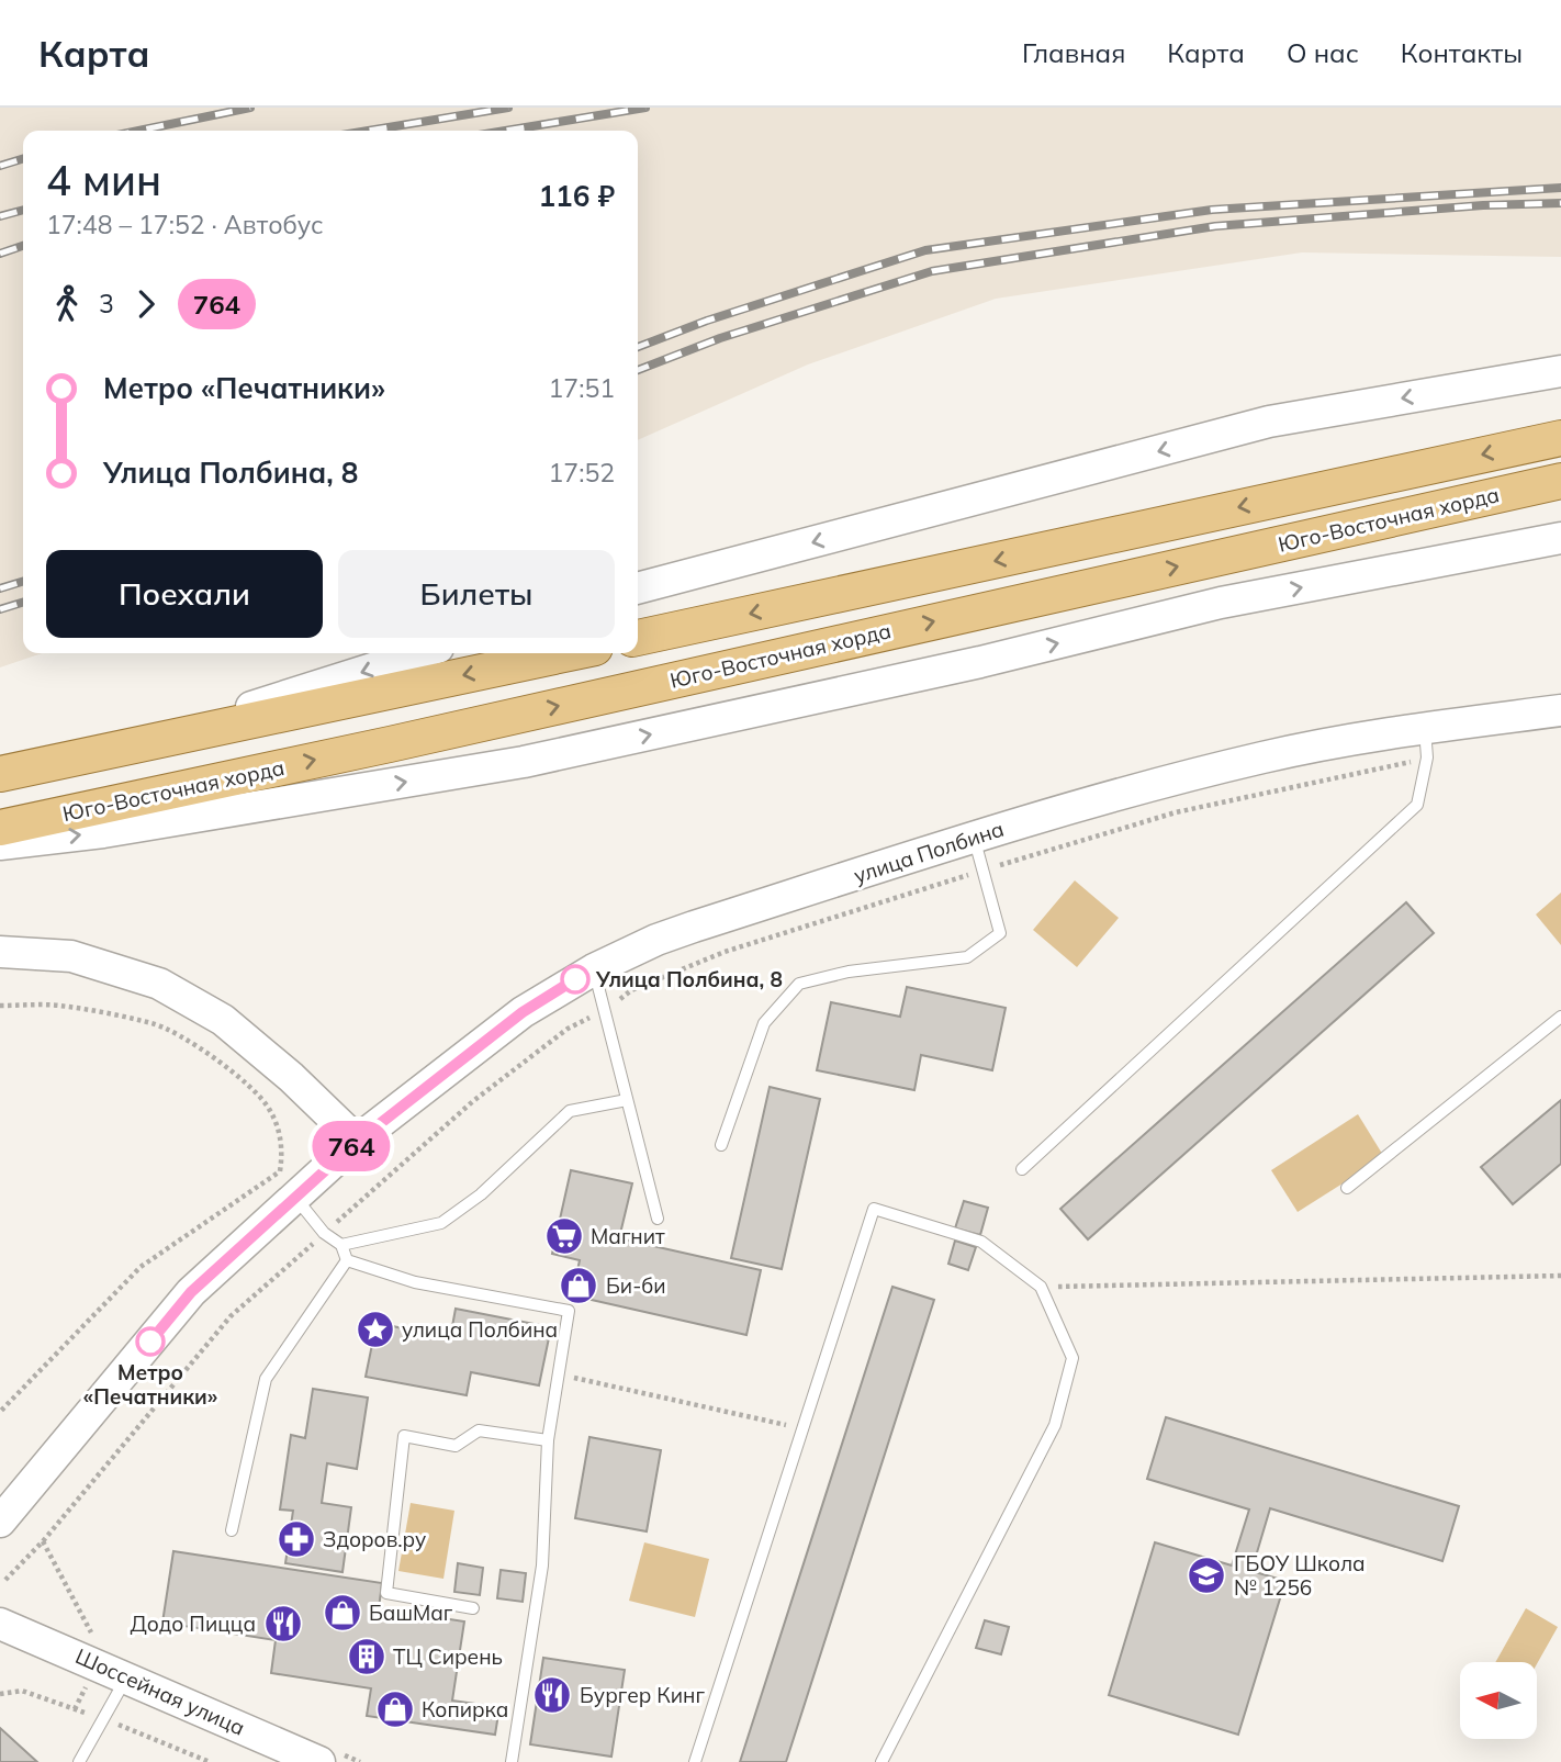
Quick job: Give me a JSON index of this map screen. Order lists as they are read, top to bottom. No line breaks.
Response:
{"streets":{"main road":["Юго-Восточная хорда","улица Полбина","Шоссейная улица"]},"places":{"other":["Улица Полбина, 8","Метро «Печатники»"],"supermarket":["Магнит"],"shop":["Би-би","БашМаг","Копирка"],"place":["улица Полбина"],"pharmacy":["Здоров.ру"],"school or university":["ГБОУ Школа № 1256"],"restaurant":["Додо Пицца","Бургер Кинг"],"building":["ТЦ Сирень"]},"lines":["bus line 764"],"north":"left","page":{"header":"Карта","nav":["Главная","Карта","О нас","Контакты"],"on_map":"764","heading":["4 мин","17:48 – 17:52 · Автобус","116 ₽"],"legs":["3","764"],"list":[{"name":"Метро «Печатники»","value":"17:51"},{"name":"Улица Полбина, 8","value":"17:52"}],"buttons":["Поехали","Билеты"]}}
